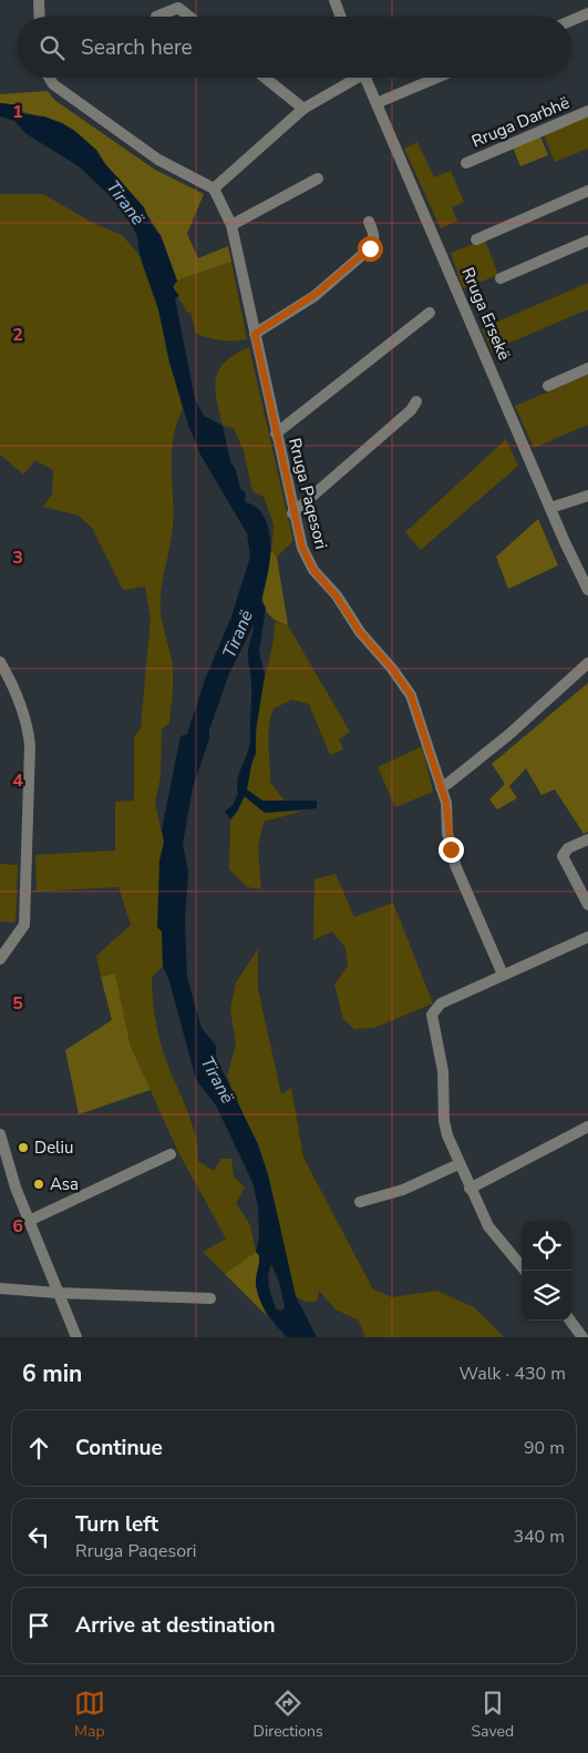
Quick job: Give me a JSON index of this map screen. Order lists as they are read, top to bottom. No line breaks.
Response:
{"streets":{"street":["Rruga Darbhë","Rruga Ersekë","Rruga Paqesori"]},"water":["Tiranë"],"places":["Deliu","Asa"],"page":{"search":"Search here","heading":["6 min","Walk · 430 m"],"list":[["Continue","90 m"],["Turn left","Rruga Paqesori","340 m"],"Arrive at destination"],"nav":["Map","Directions","Saved"]},"grid":{"rows":["1","2","3","4","5","6"]}}
